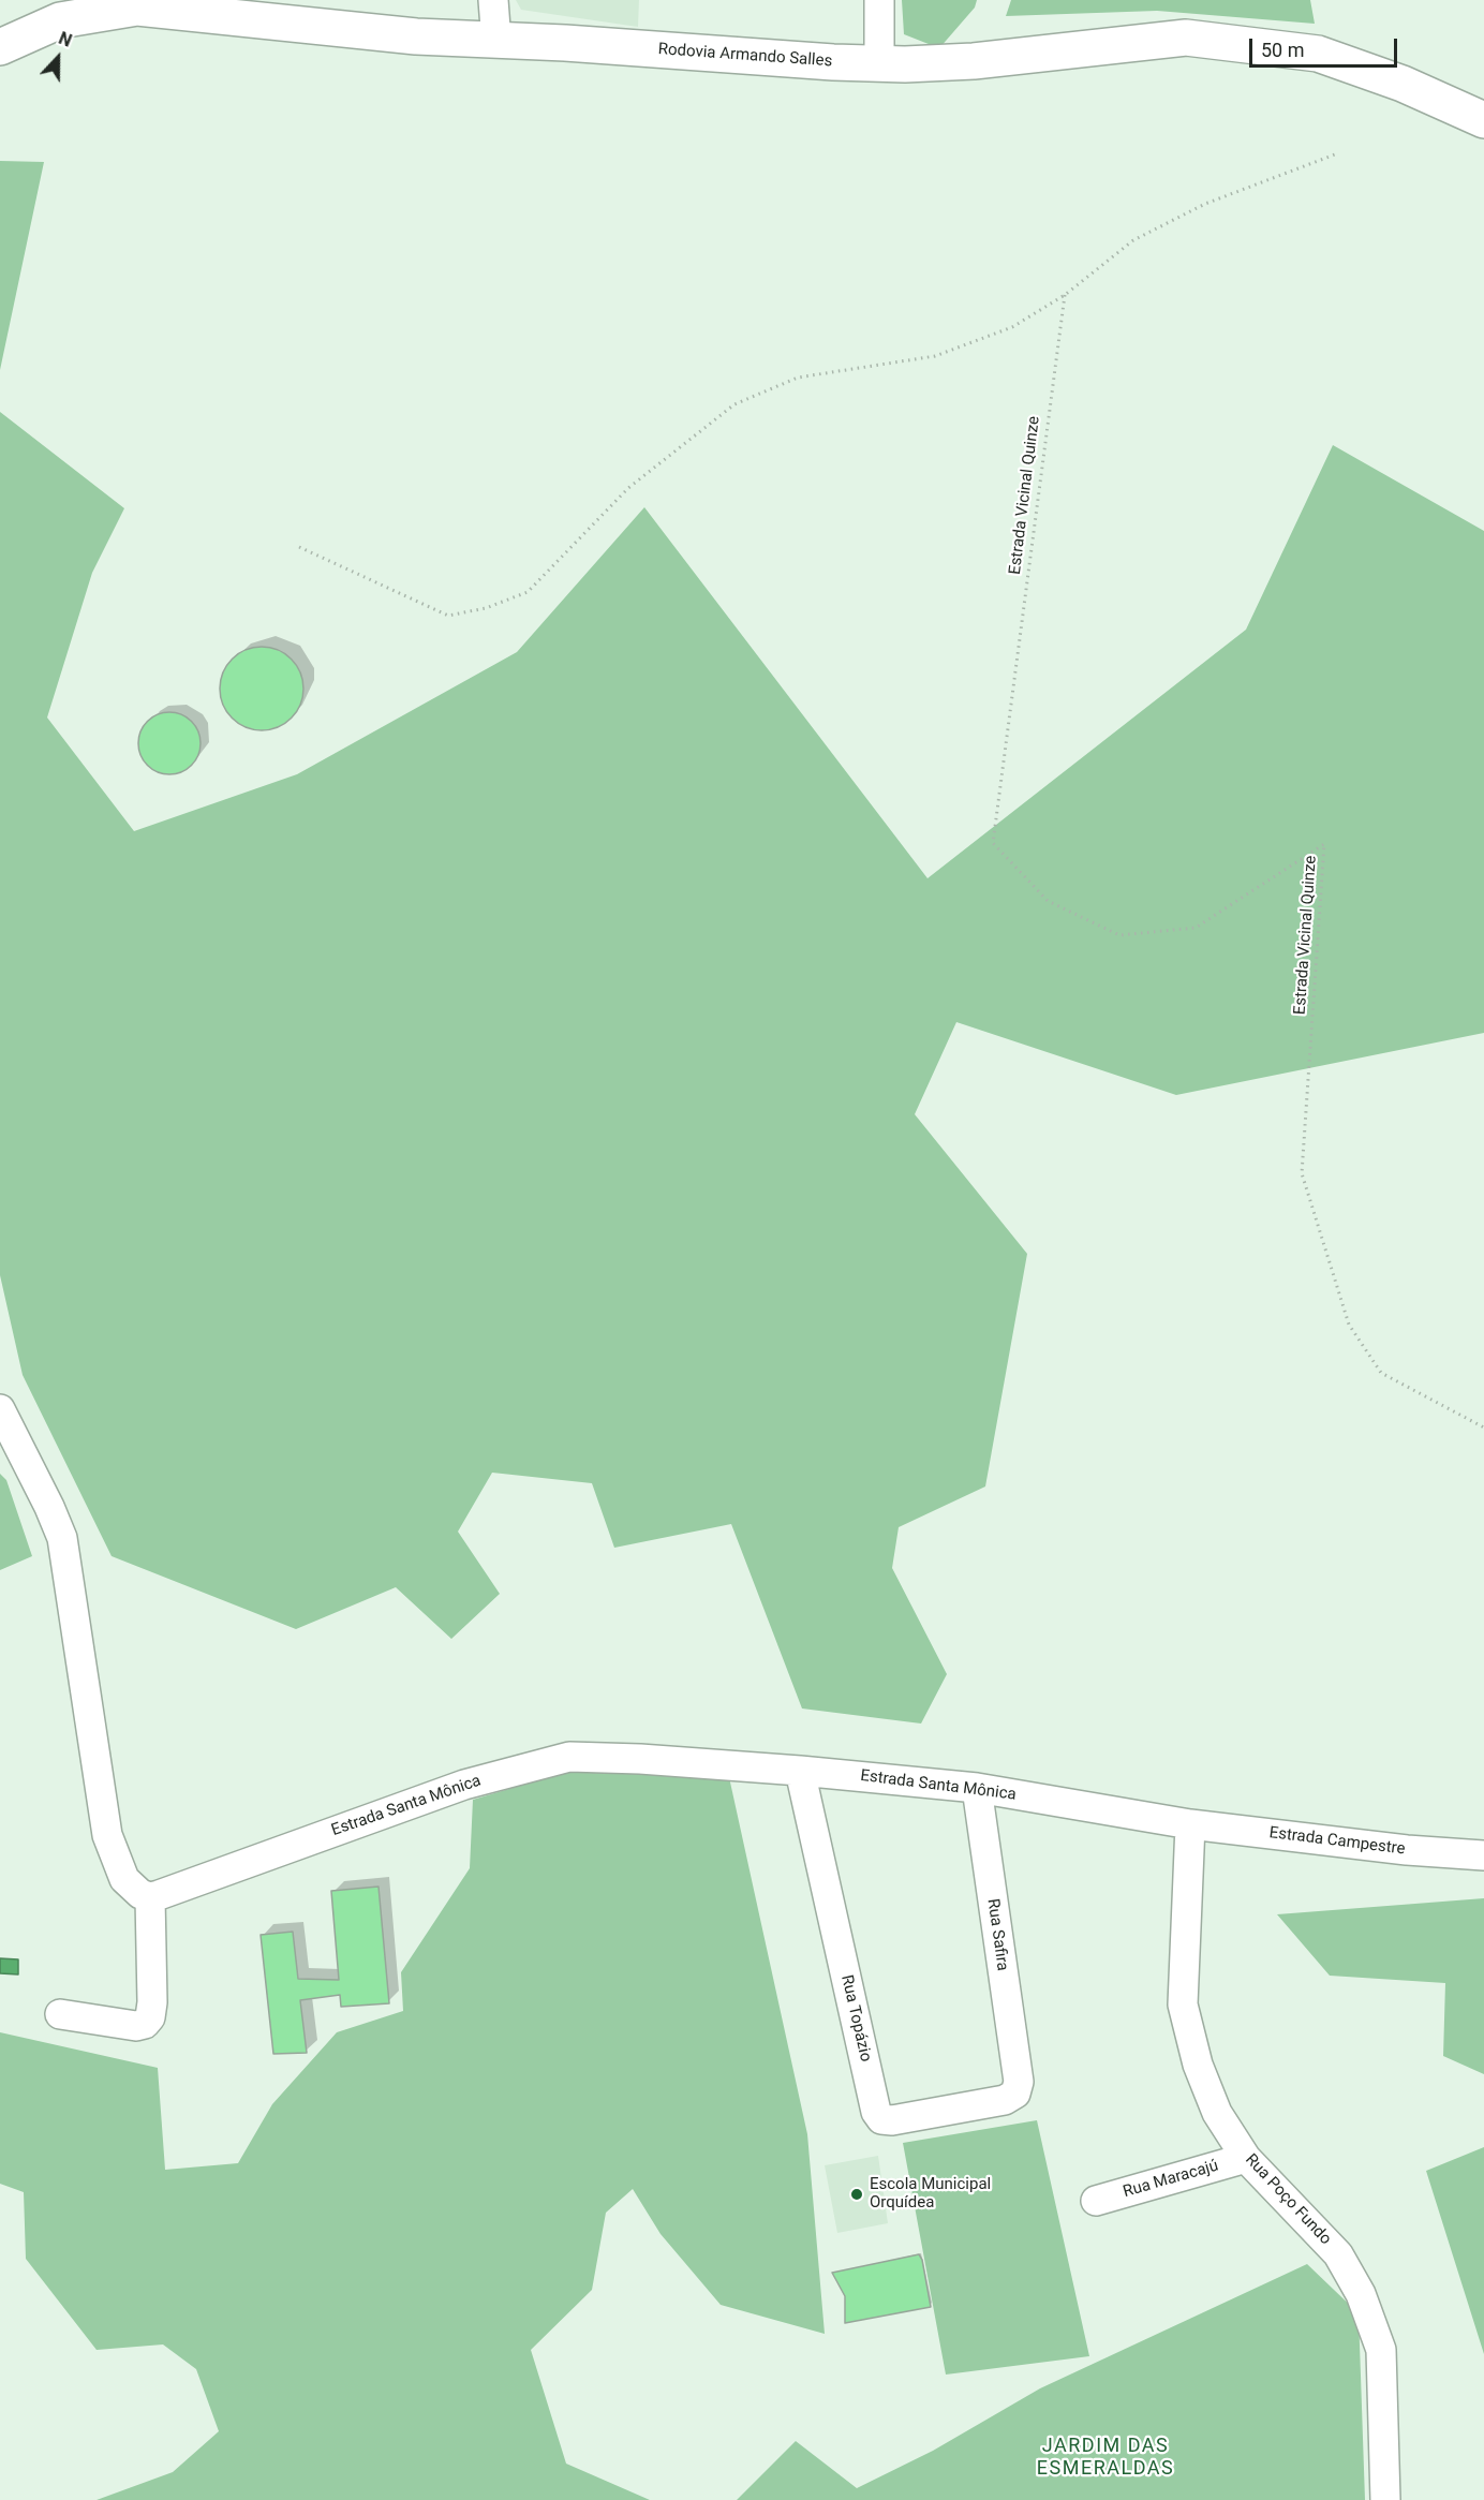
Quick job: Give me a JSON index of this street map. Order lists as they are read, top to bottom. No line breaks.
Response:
{"streets":{"main road":["Rodovia Armando Salles"],"street":["Estrada Santa Mônica","Estrada Campestre","Rua Safira","Rua Topázio","Rua Maracajú","Rua Poço Fundo"],"path":["Estrada Vicinal Quinze"]},"crossings":[["Estrada Santa Mônica","Estrada Campestre"],["Estrada Santa Mônica","Rua Safira"],["Estrada Santa Mônica","Rua Topázio"],["Estrada Santa Mônica","Rua Poço Fundo"],["Estrada Campestre","Rua Poço Fundo"],["Rua Safira","Rua Topázio"],["Rua Maracajú","Rua Poço Fundo"]],"districts":["JARDIM DAS ESMERALDAS"],"places":["Escola Municipal Orquídea"],"scale_bar":"50 m","north":"top"}
